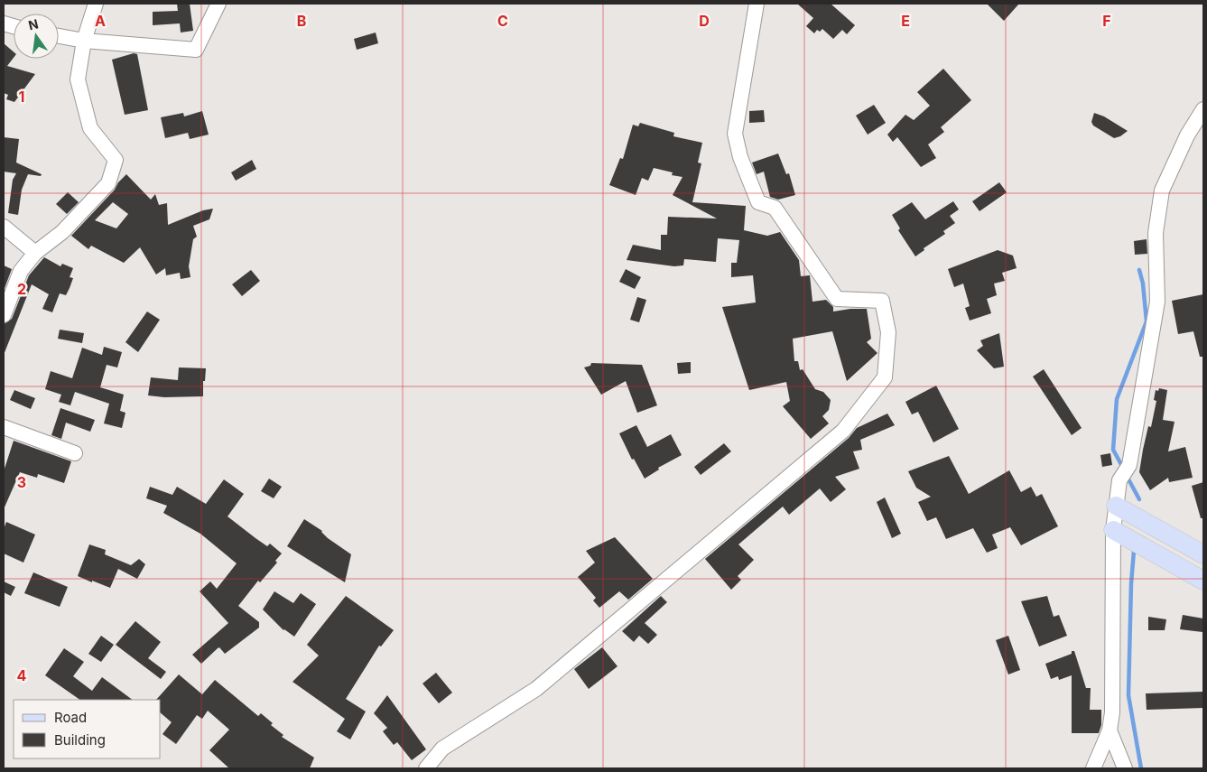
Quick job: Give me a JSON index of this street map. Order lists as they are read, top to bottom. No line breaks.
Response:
{"legend":["Road","Building"],"north":"top","grid":{"columns":["A","B","C","D","E","F"],"rows":["1","2","3","4"]}}
